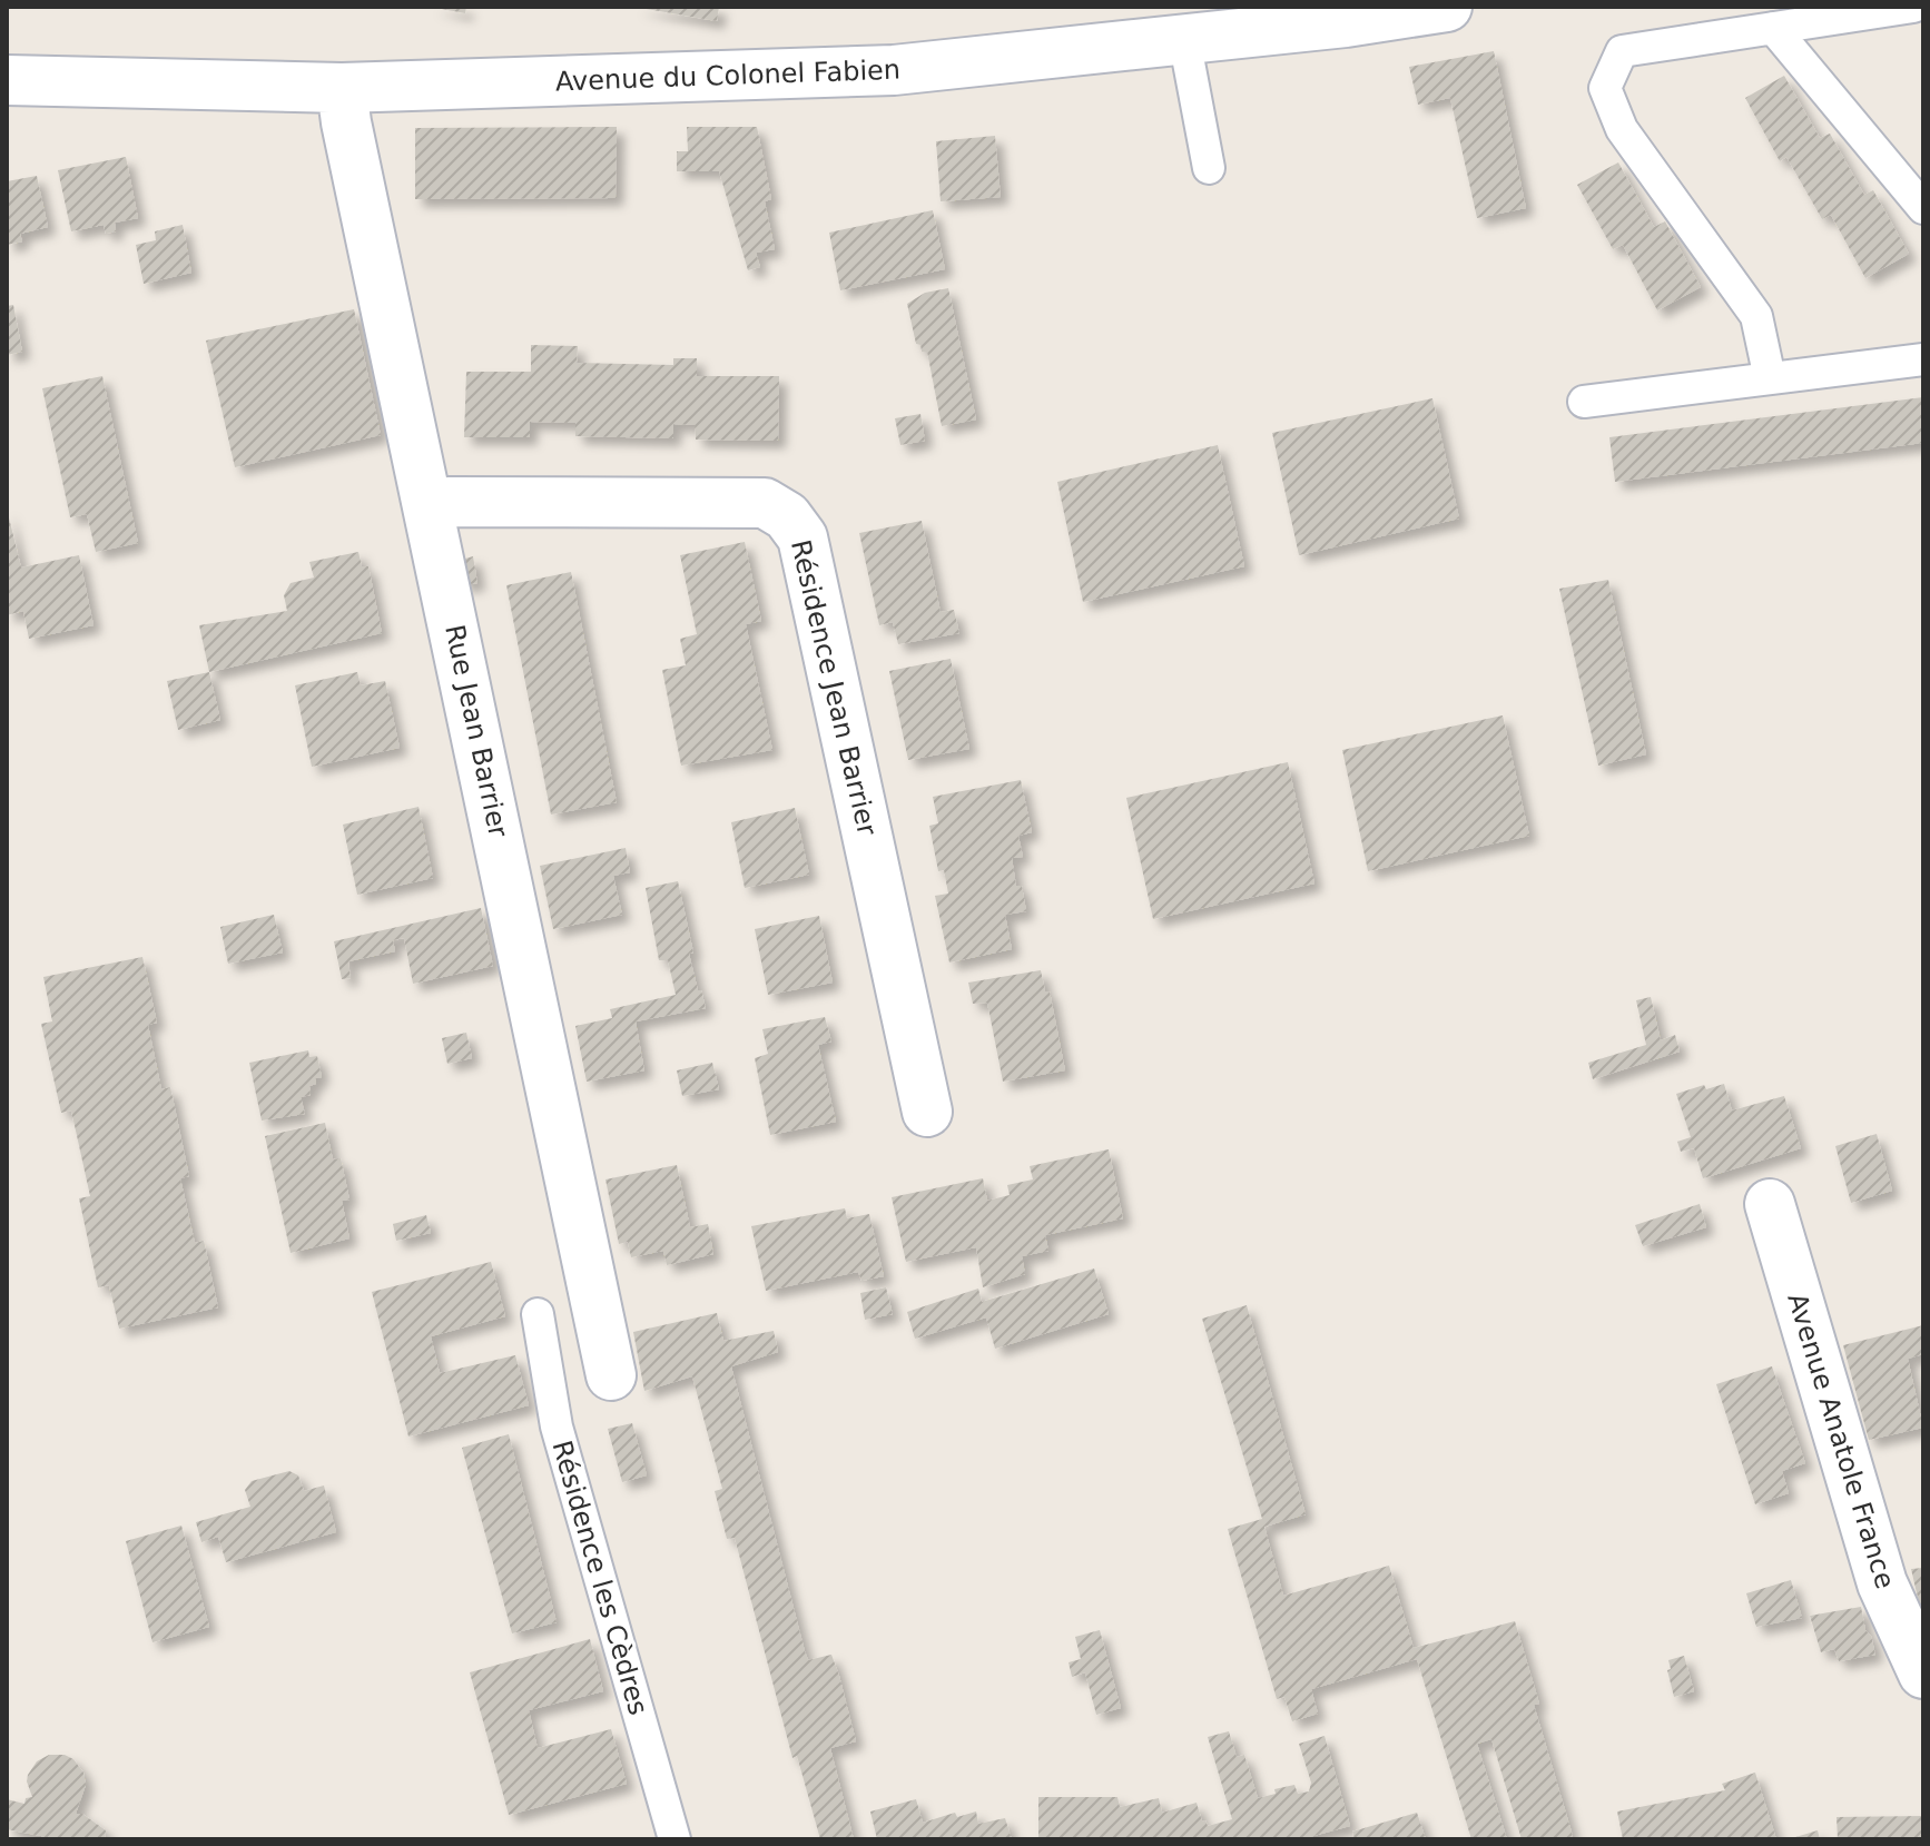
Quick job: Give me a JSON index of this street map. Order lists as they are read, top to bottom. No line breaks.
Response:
{"streets":{"street":["Avenue du Colonel Fabien","Résidence Jean Barrier","Rue Jean Barrier","Avenue Anatole France"],"lane":["Résidence les Cèdres"]},"crossings":[["Avenue du Colonel Fabien","Rue Jean Barrier"],["Résidence Jean Barrier","Rue Jean Barrier"]]}
